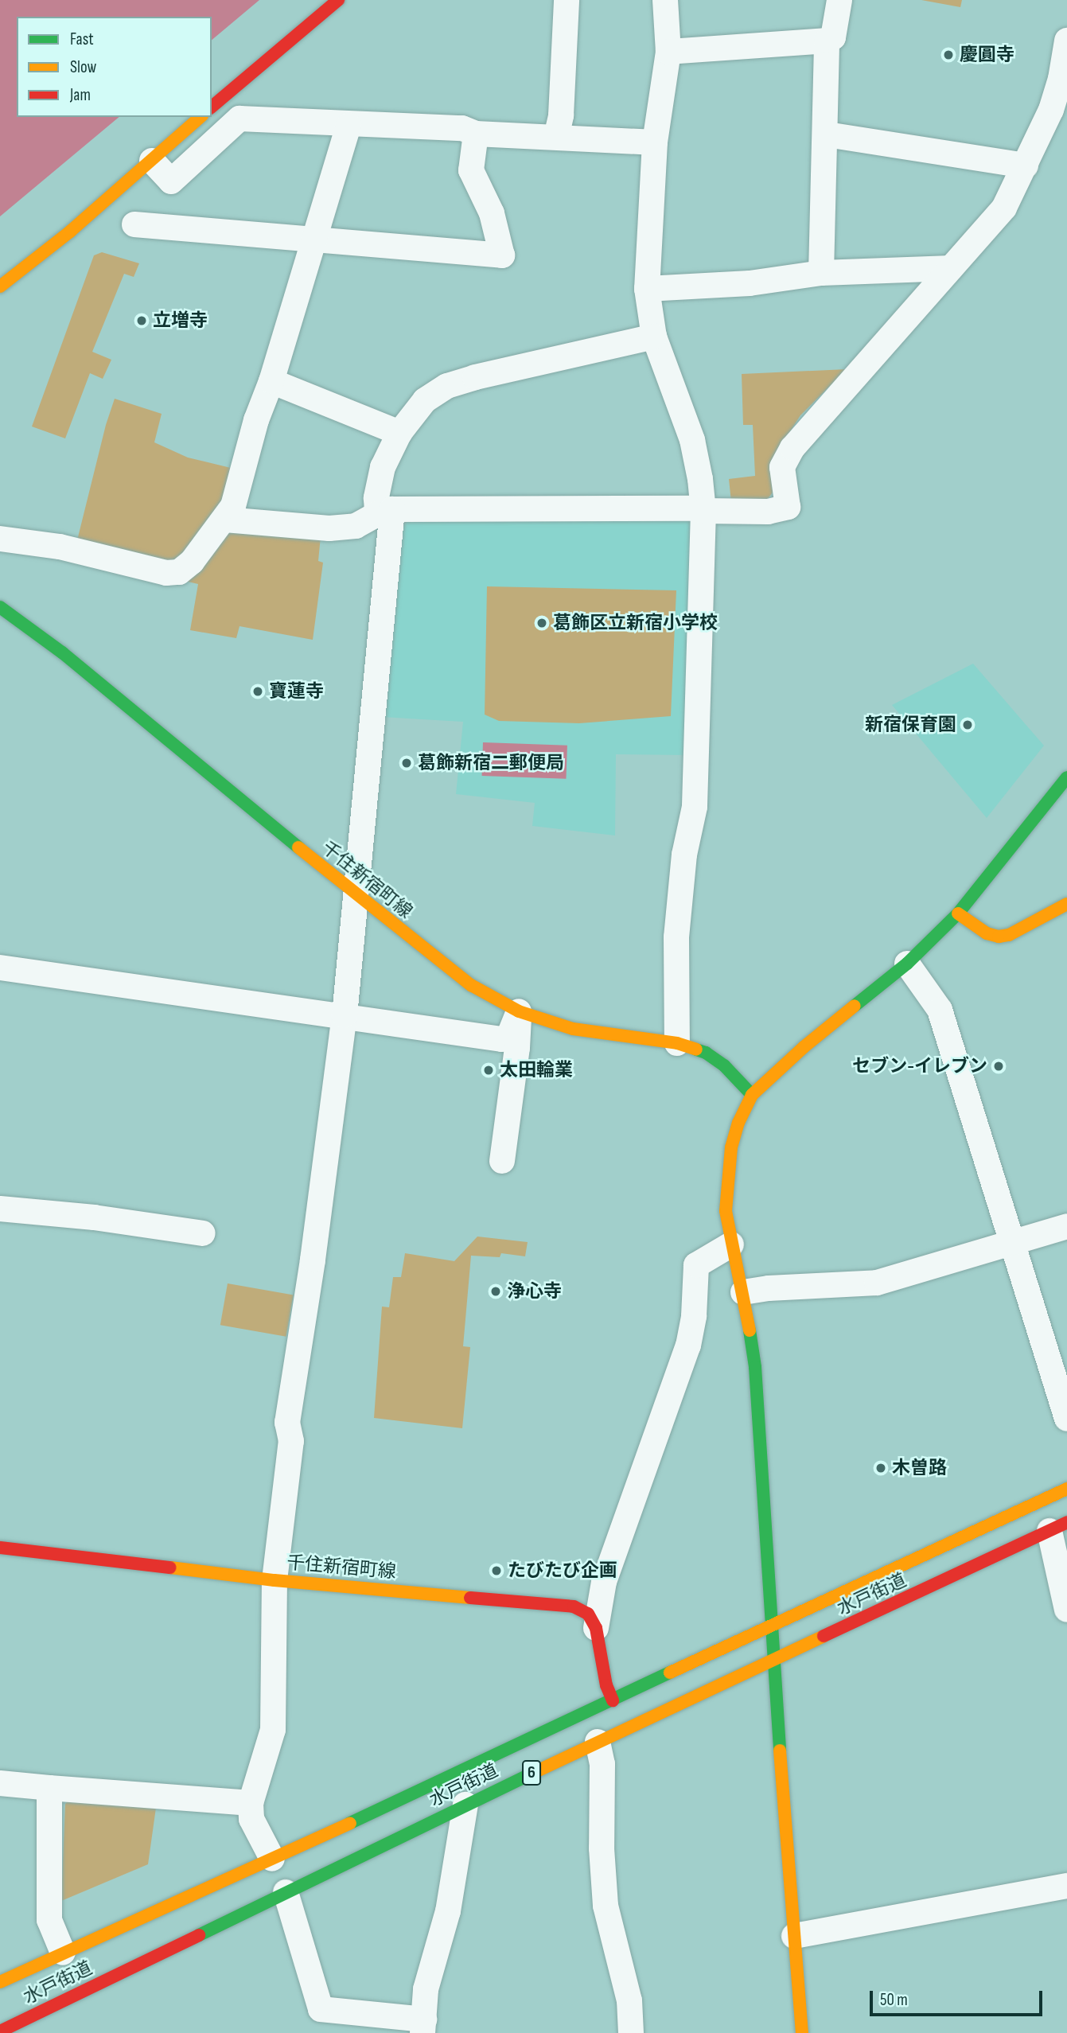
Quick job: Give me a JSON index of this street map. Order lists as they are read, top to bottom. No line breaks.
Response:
{"streets":{"main road":["千住新宿町線","水戸街道","6"]},"places":["慶圓寺","立増寺","葛飾区立新宿小学校","寶蓮寺","新宿保育園","葛飾新宿二郵便局","セブン-イレブン","太田輪業","浄心寺","木曽路","たびたび企画"],"legend":["Fast","Slow","Jam"],"scale_bar":"50 m"}
